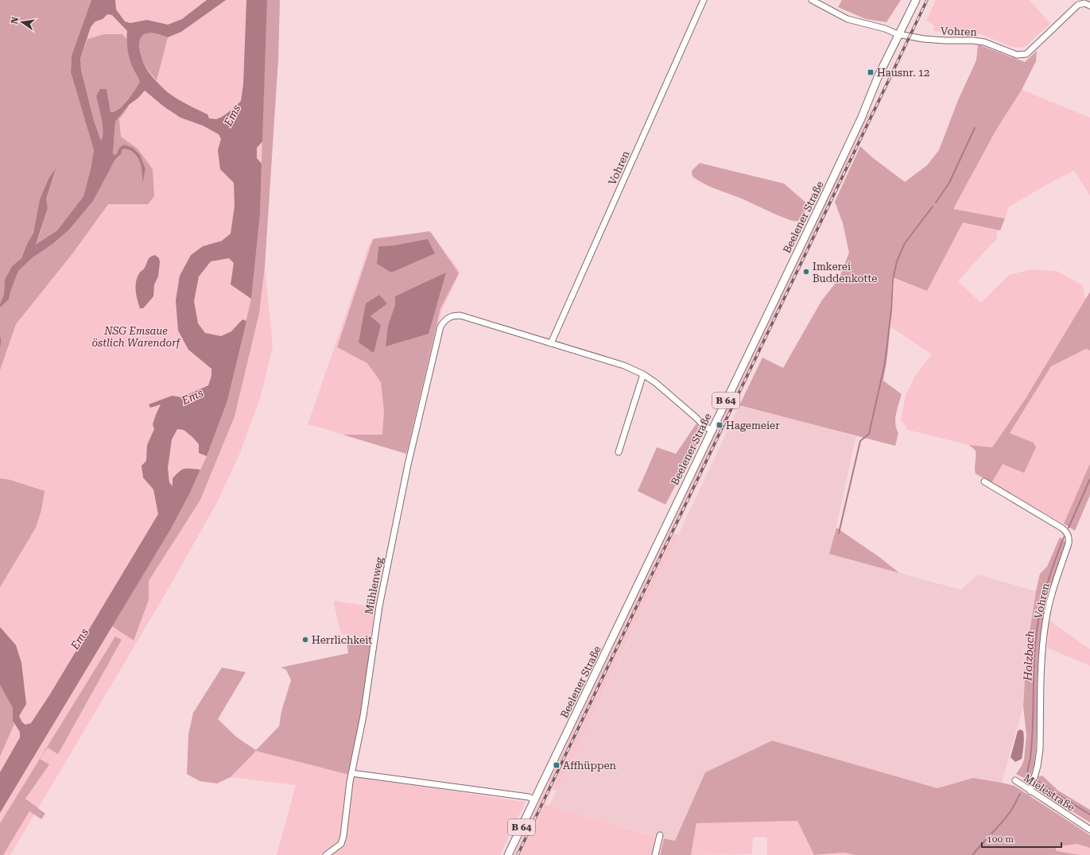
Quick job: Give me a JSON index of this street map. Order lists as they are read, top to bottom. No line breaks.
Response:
{"streets":{"main road":["Beelener Straße","B 64"],"street":["Vohren","Mühlenweg","Mielestraße"]},"crossings":[["Vohren","Beelener Straße"],["Vohren","Mühlenweg"],["Vohren","Mielestraße"]],"water":["Ems","Holzbach"],"parks":["NSG Emsaue östlich Warendorf"],"places":{"transit":["Hausnr. 12","Hagemeier","Affhüppen"],"other":["Imkerei Buddenkotte","Herrlichkeit"]},"scale_bar":"100 m","north":"left"}
